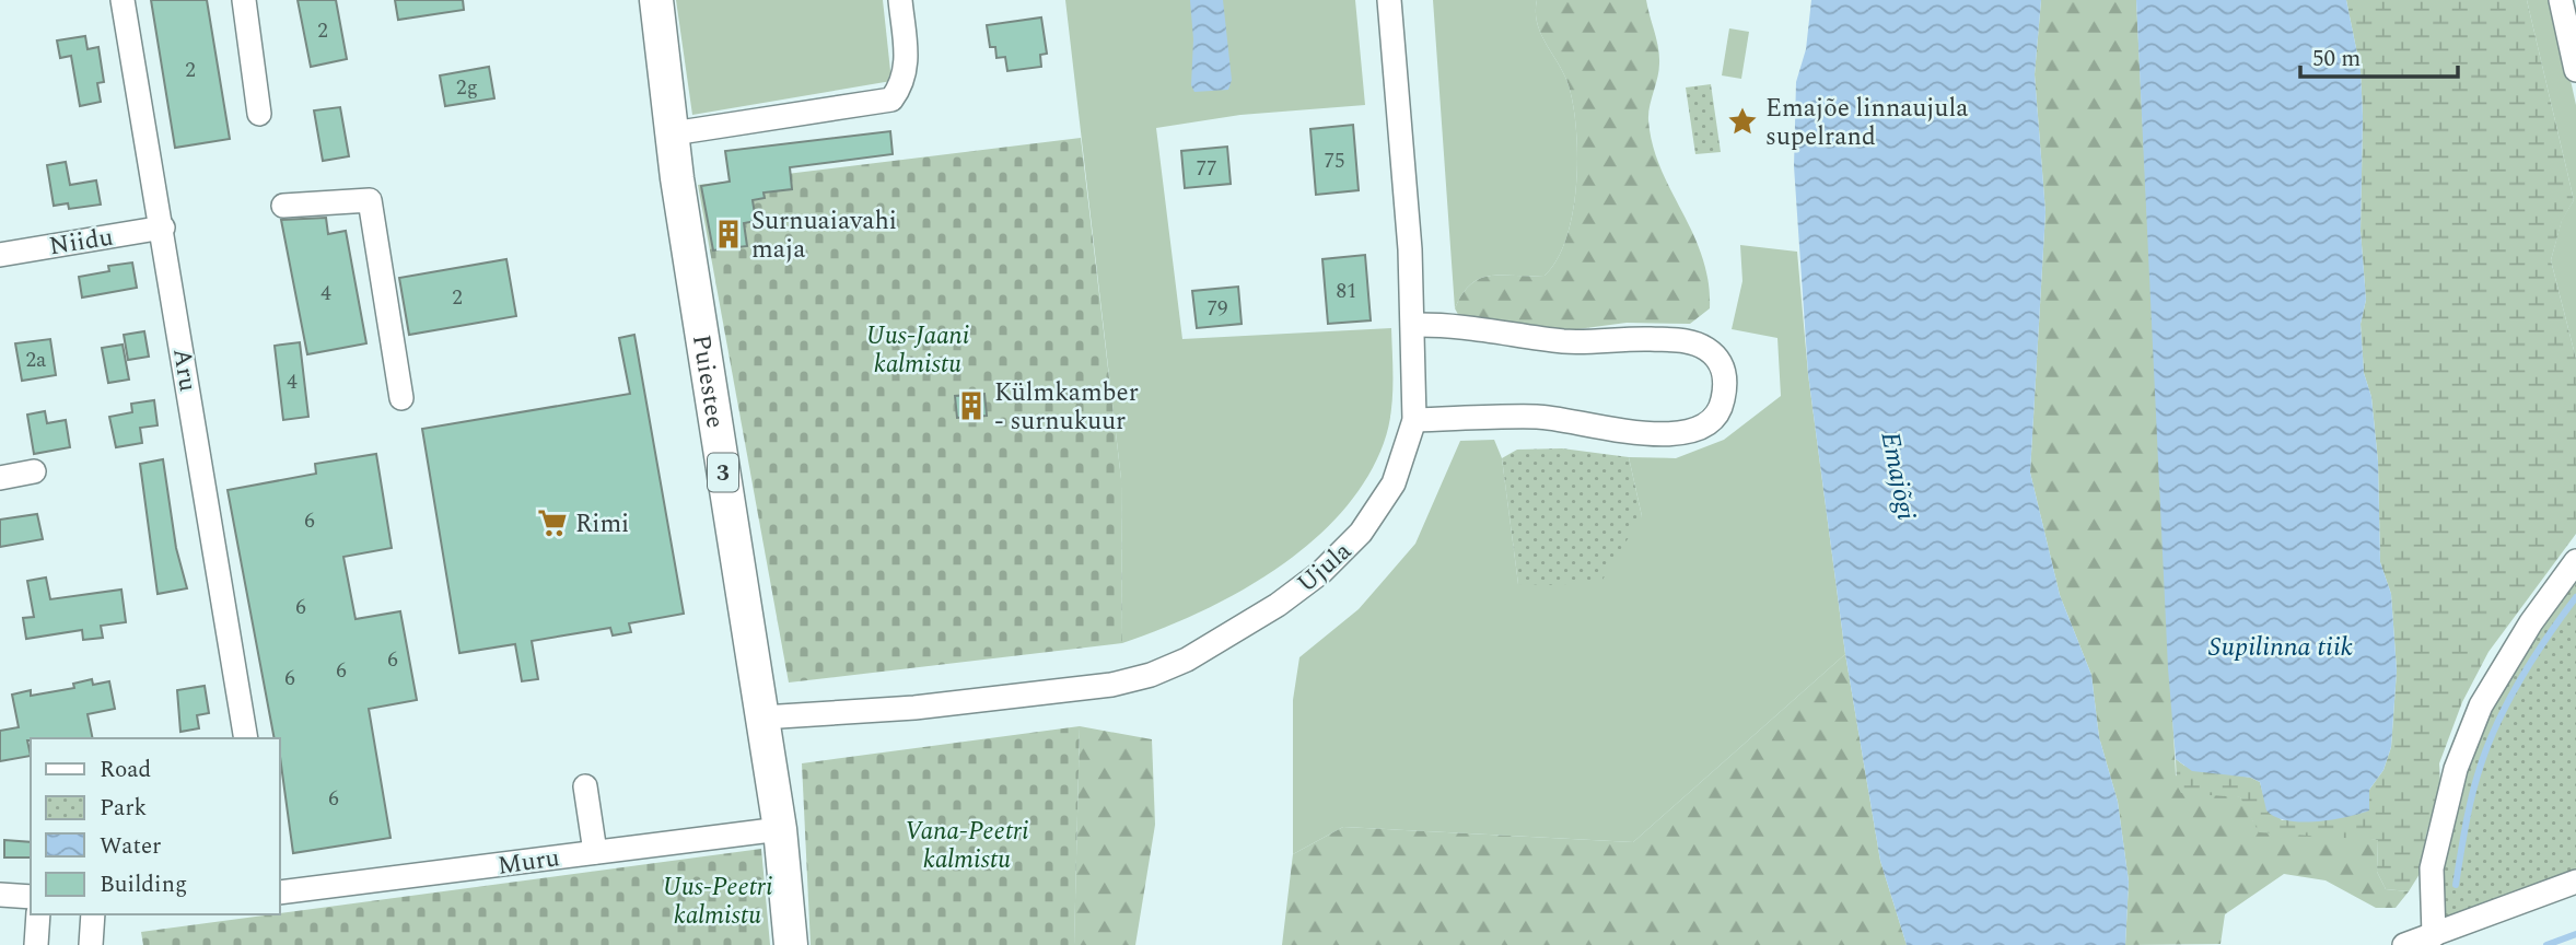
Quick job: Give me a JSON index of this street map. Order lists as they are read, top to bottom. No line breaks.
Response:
{"streets":{"highway":["Puiestee","3"],"street":["Niidu","Aru","Ujula","Muru"]},"crossings":[["Niidu","Aru"],["Puiestee","Ujula"],["Puiestee","Muru"]],"water":["Emajõgi","Supilinna tiik"],"parks":["Uus-Jaani kalmistu","Vana-Peetri kalmistu","Uus-Peetri kalmistu"],"places":{"place":["Emajõe linnaujula supelrand"],"building":["Surnuaiavahi maja","Külmkamber - surnukuur"],"supermarket":["Rimi"]},"house_numbers":["2","2","2g","75","77","81","4","2","79","2a","4","6","6","6","6","6","6"],"legend":["Road","Park","Water","Building"],"scale_bar":"50 m"}
